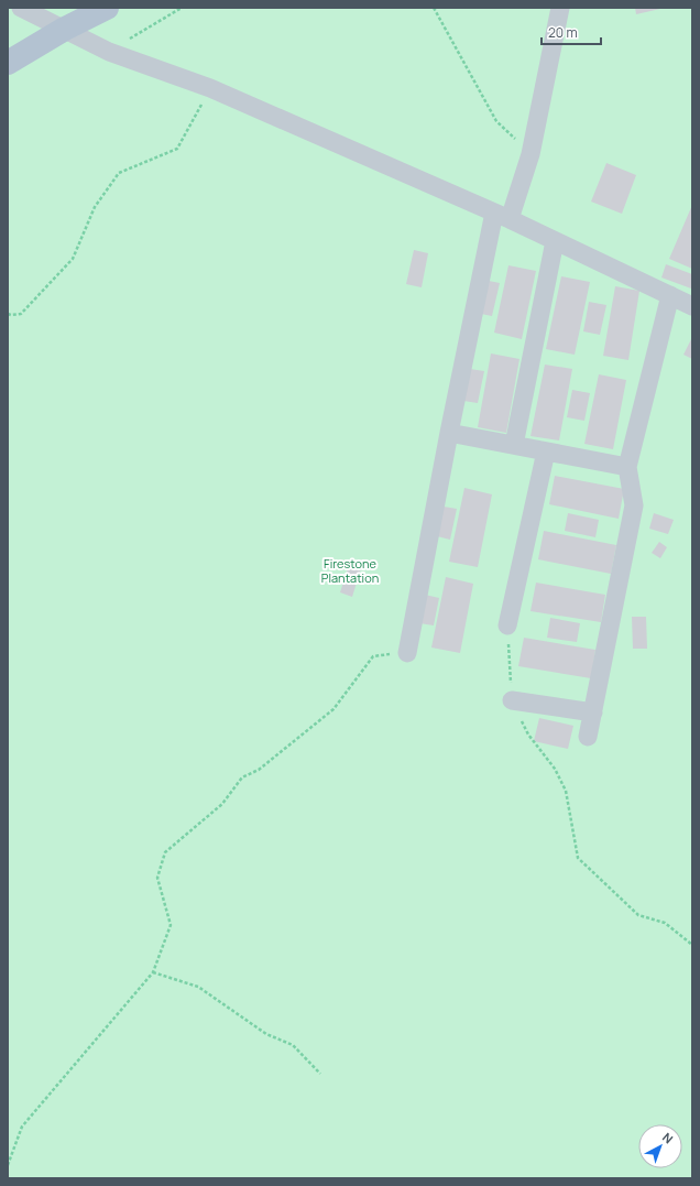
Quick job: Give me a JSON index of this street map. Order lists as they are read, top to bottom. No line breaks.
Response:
{"parks":["Firestone Plantation"],"scale_bar":"20 m","north":"top right"}
